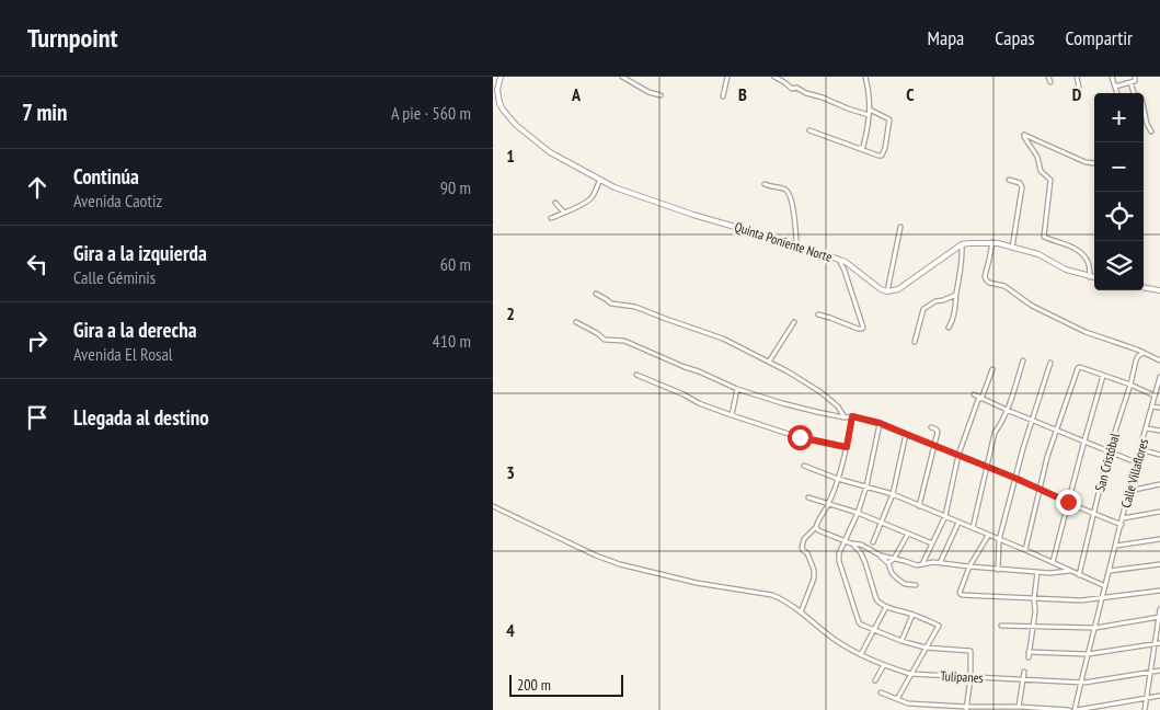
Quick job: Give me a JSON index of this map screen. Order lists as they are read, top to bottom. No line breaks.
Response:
{"streets":{"street":["Quinta Poniente Norte","San Cristóbal","Calle Villaflores","Tulipanes"]},"crossings":[["Calle Villaflores","Tulipanes"]],"scale_bar":"200 m","page":{"header":"Turnpoint","nav":["Mapa","Capas","Compartir"],"heading":["7 min","A pie · 560 m"],"map_buttons":["+","−"],"list":[["Continúa","Avenida Caotiz","90 m"],["Gira a la izquierda","Calle Géminis","60 m"],["Gira a la derecha","Avenida El Rosal","410 m"],"Llegada al destino"],"scale":"200 m"},"grid":{"columns":["A","B","C","D"],"rows":["1","2","3","4"]}}
